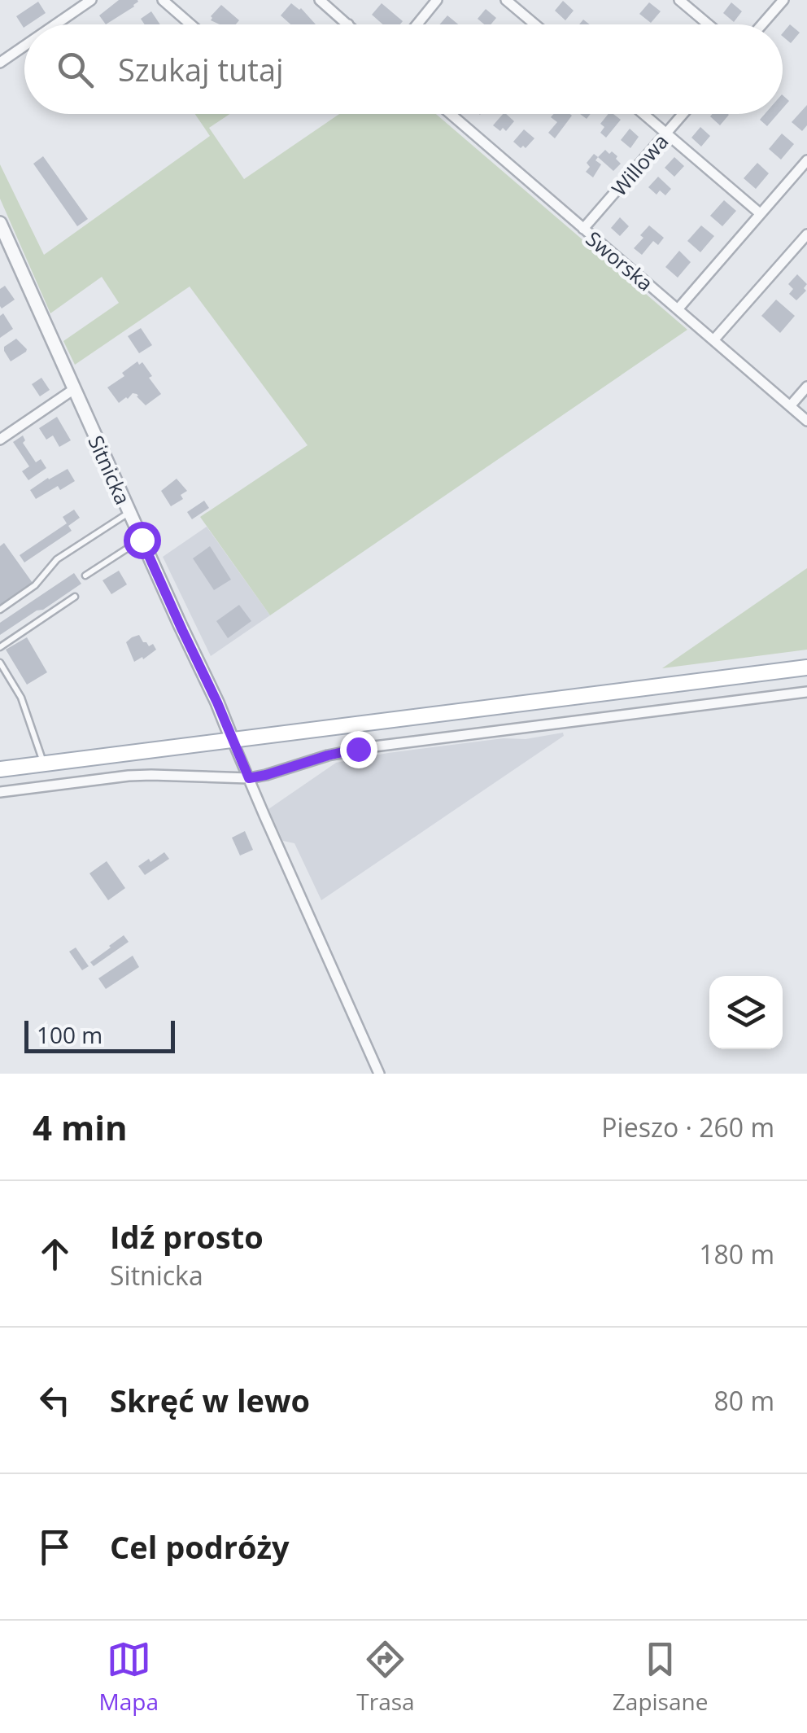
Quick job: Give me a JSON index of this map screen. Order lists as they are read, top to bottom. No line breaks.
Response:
{"streets":{"street":["Willowa","Sworska","Sitnicka"]},"crossings":[["Willowa","Sworska"]],"scale_bar":"100 m","page":{"search":"Szukaj tutaj","scale":"100 m","heading":["4 min","Pieszo · 260 m"],"list":[["Idź prosto","Sitnicka","180 m"],["Skręć w lewo","80 m"],"Cel podróży"],"nav":["Mapa","Trasa","Zapisane"]}}
